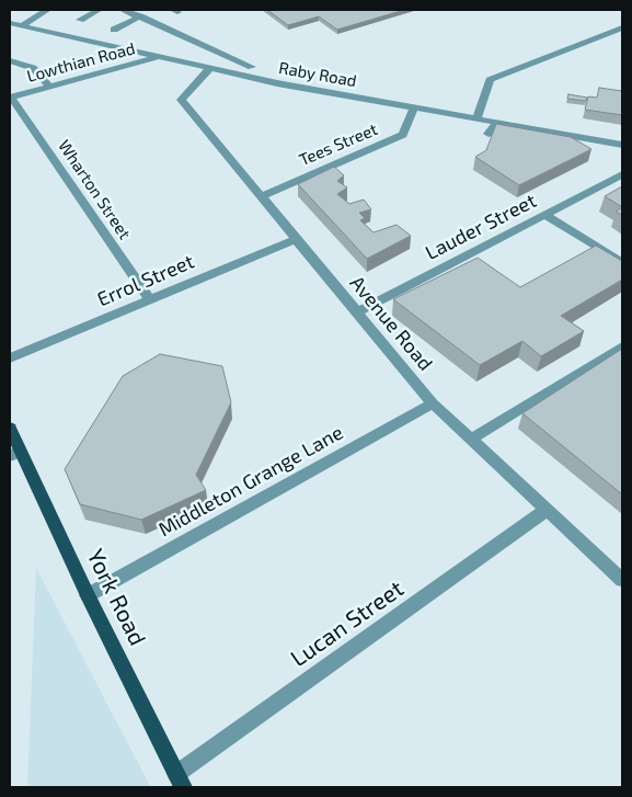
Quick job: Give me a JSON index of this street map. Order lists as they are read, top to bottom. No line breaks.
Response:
{"streets":{"main road":["York Road"],"street":["Lowthian Road","Raby Road","Tees Street","Wharton Street","Lauder Street","Errol Street","Avenue Road","Middleton Grange Lane","Lucan Street"]},"crossings":[["Lowthian Road","Raby Road"],["Lowthian Road","Wharton Street"],["Raby Road","Tees Street"],["Raby Road","Avenue Road"],["Tees Street","Avenue Road"],["Wharton Street","Errol Street"],["Lauder Street","Avenue Road"],["Errol Street","Avenue Road"],["Avenue Road","Middleton Grange Lane"],["Avenue Road","Lucan Street"],["Middleton Grange Lane","York Road"],["York Road","Lucan Street"]]}
